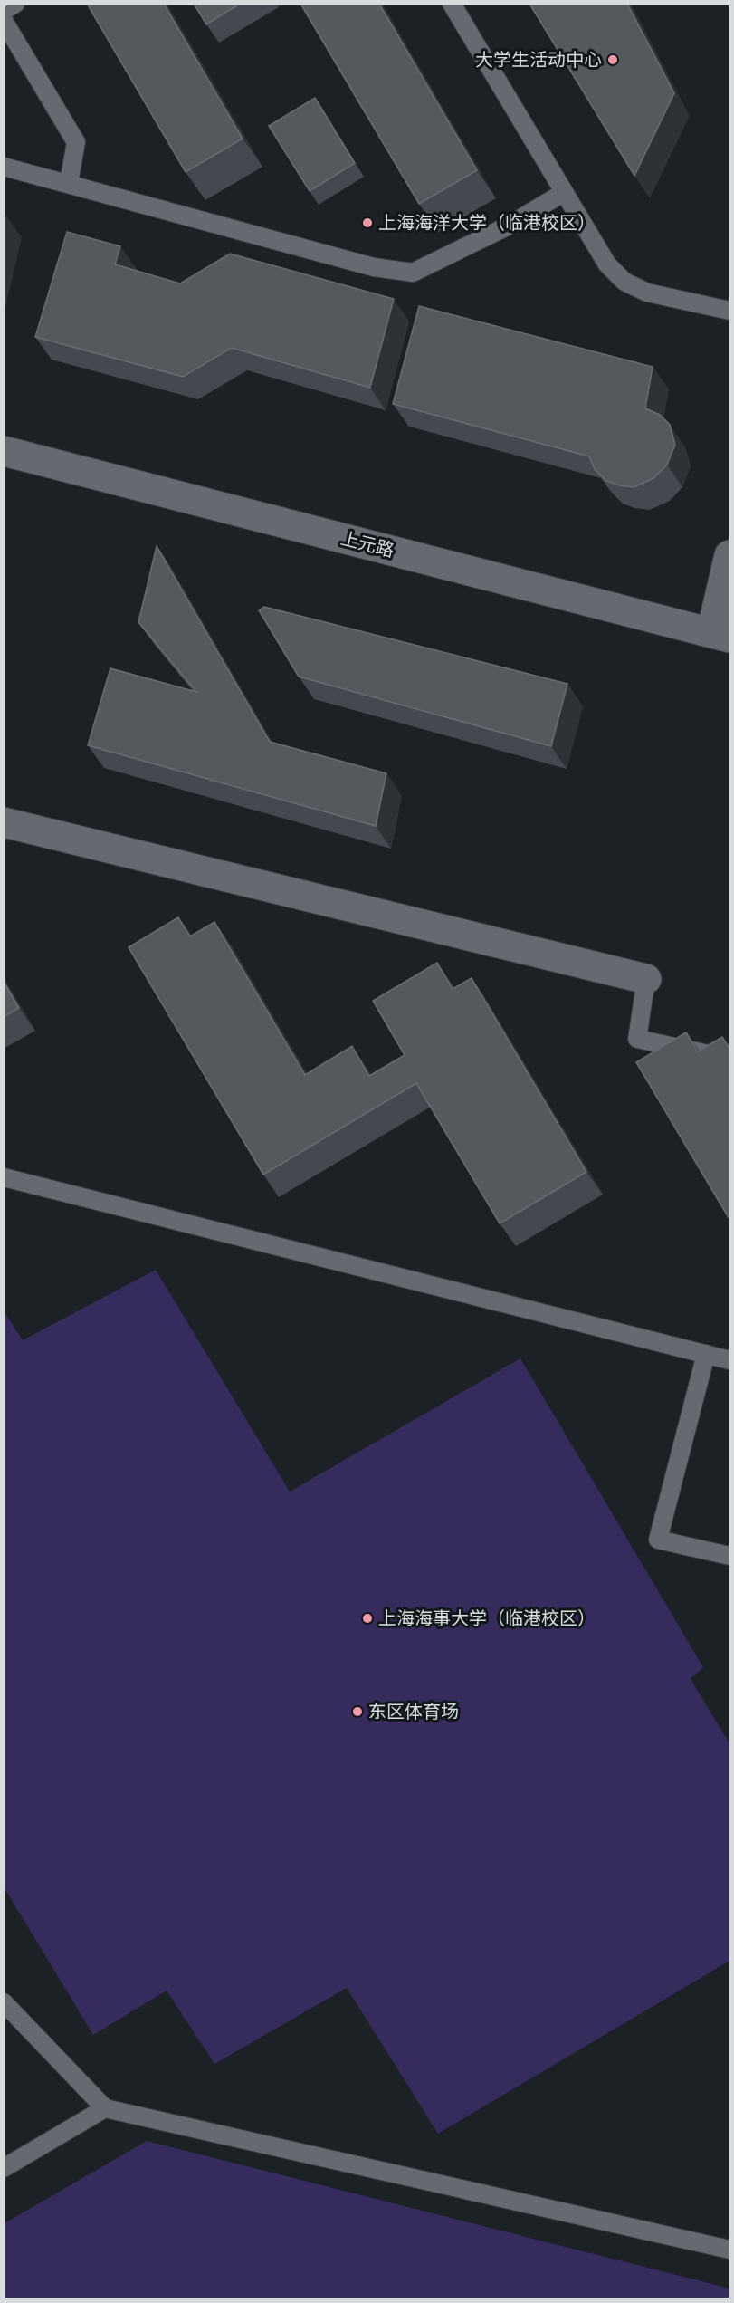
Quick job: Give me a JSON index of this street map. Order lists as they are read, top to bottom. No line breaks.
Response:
{"streets":{"street":["上元路"]},"places":["大学生活动中心","上海海洋大学（临港校区）","上海海事大学（临港校区）","东区体育场"]}
